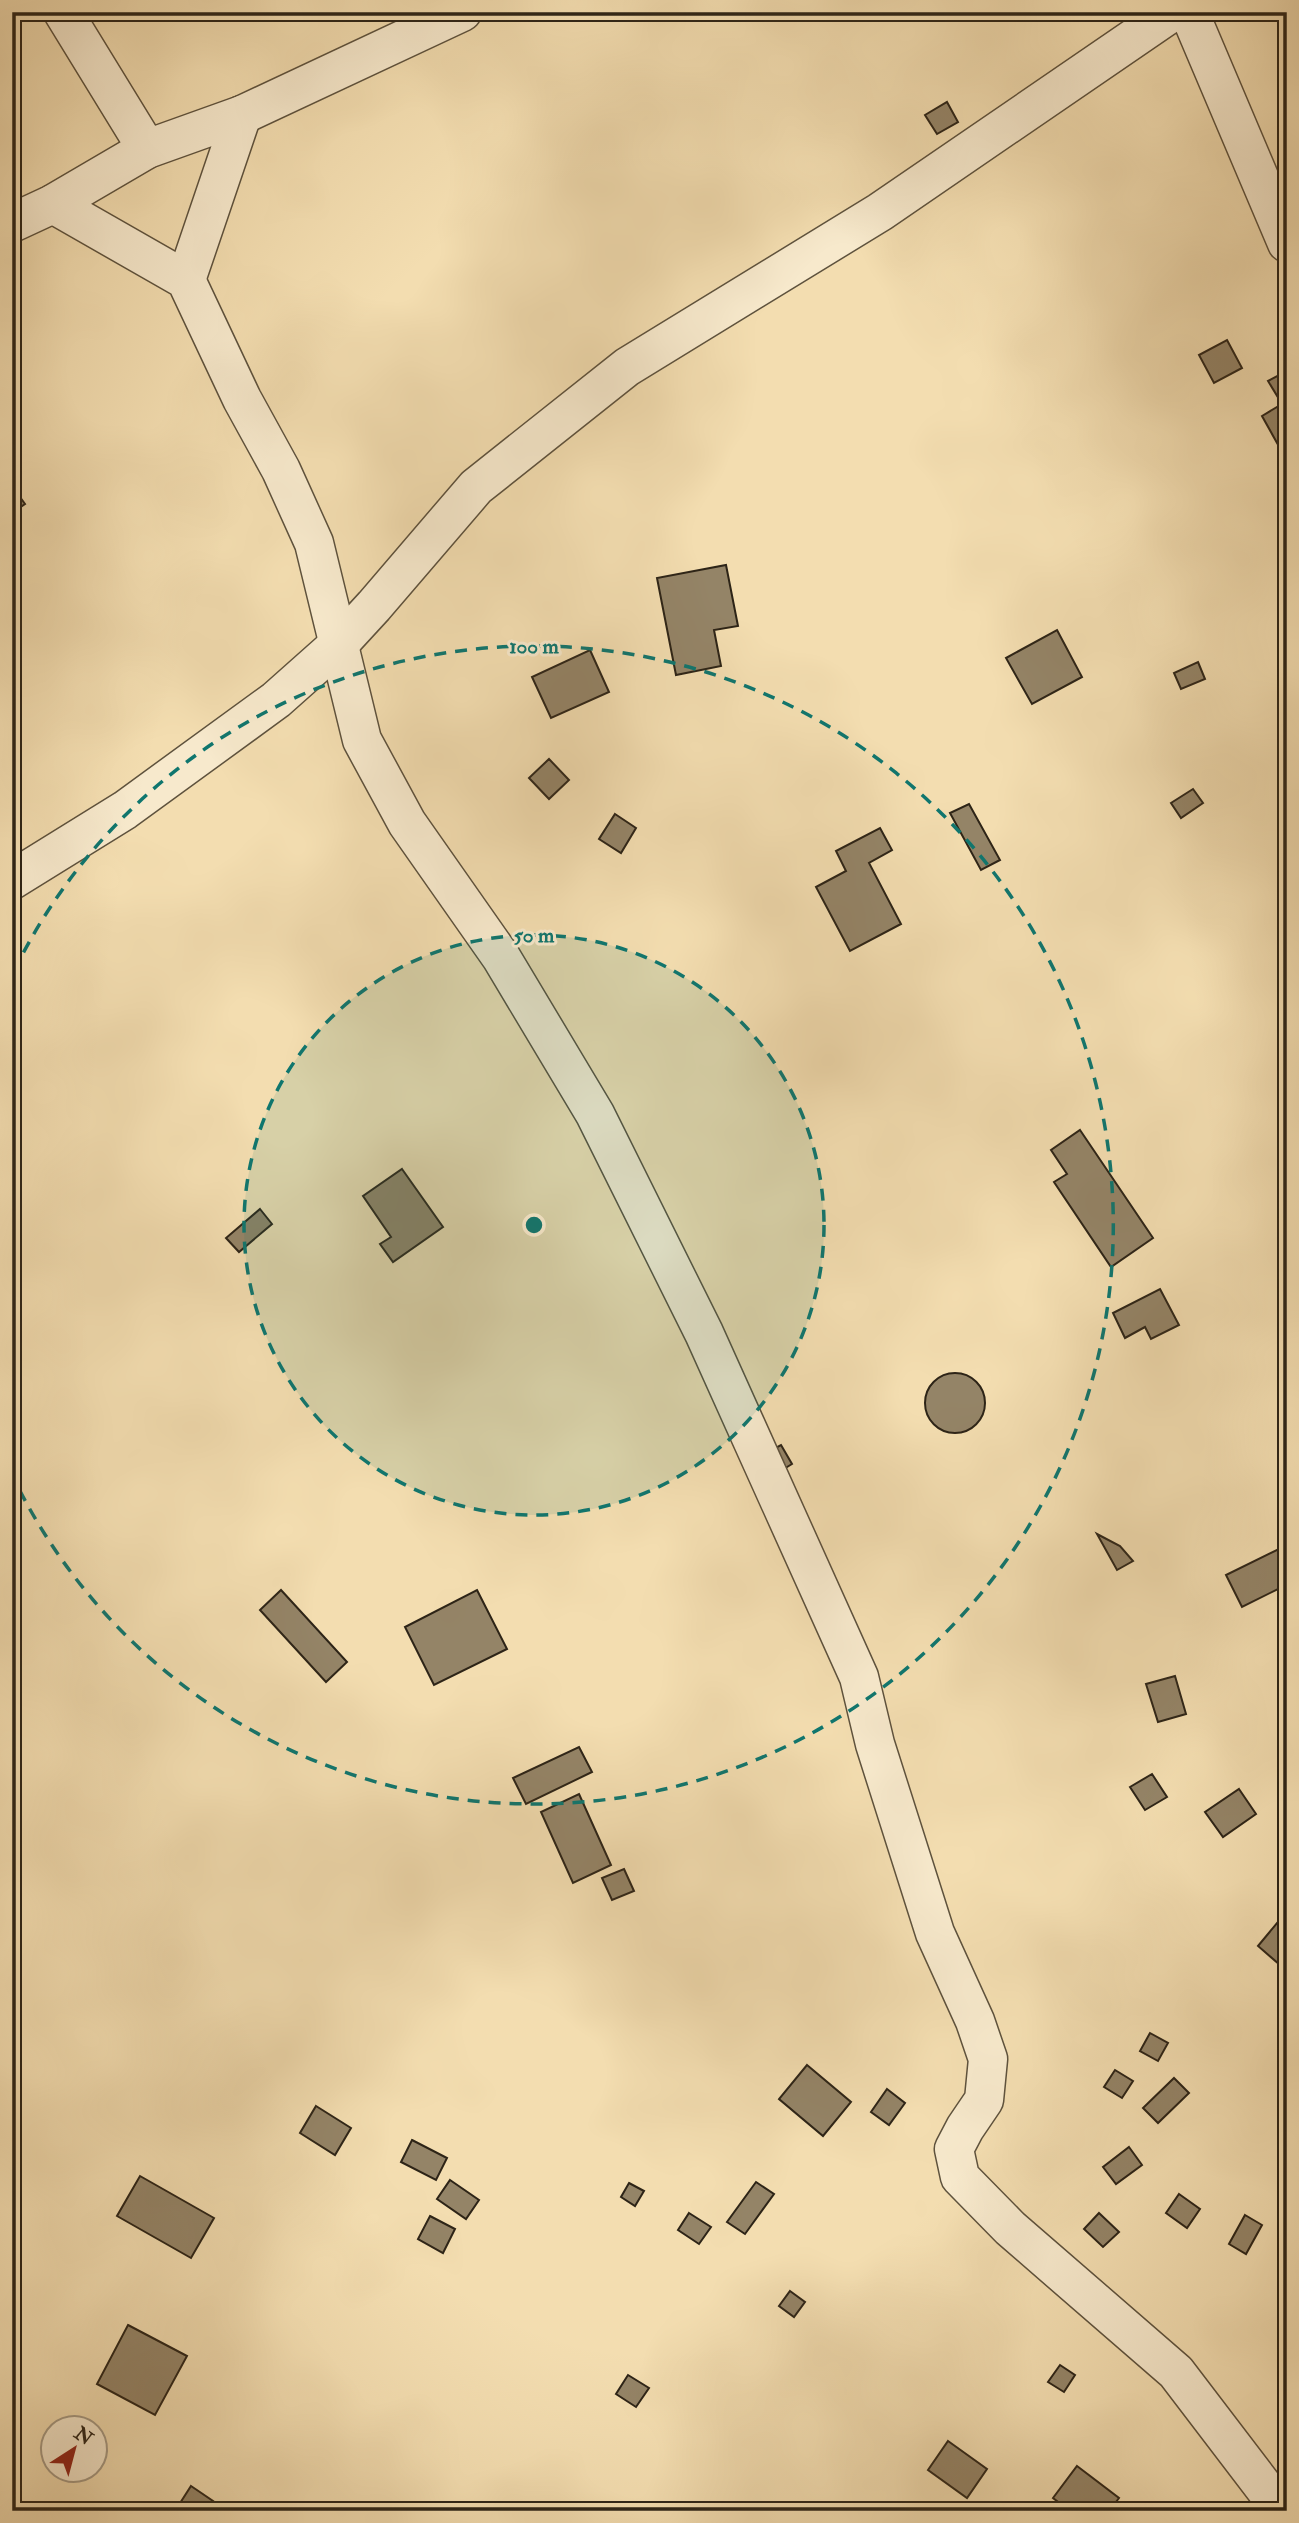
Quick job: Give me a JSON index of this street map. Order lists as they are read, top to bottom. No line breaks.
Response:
{"north":"top right","rings":["100 m","50 m"]}
